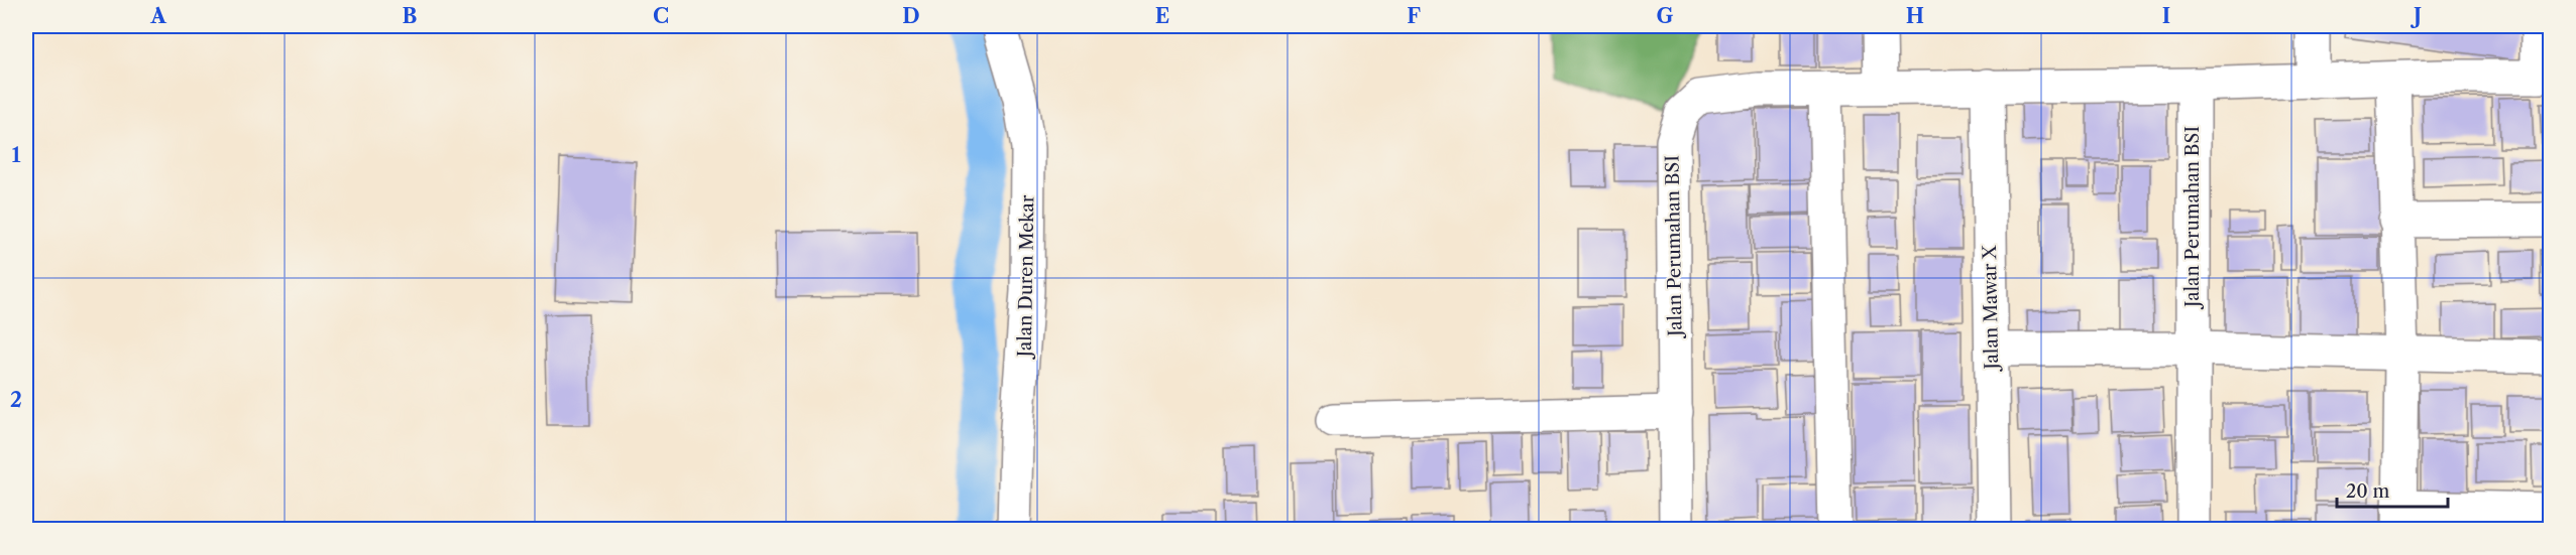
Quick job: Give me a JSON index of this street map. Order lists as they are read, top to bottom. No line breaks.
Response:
{"streets":{"street":["Jalan Perumahan BSI","Jalan Duren Mekar","Jalan Mawar X"]},"crossings":[["Jalan Perumahan BSI","Jalan Mawar X"]],"scale_bar":"20 m","grid":{"columns":["A","B","C","D","E","F","G","H","I","J"],"rows":["1","2"]}}
